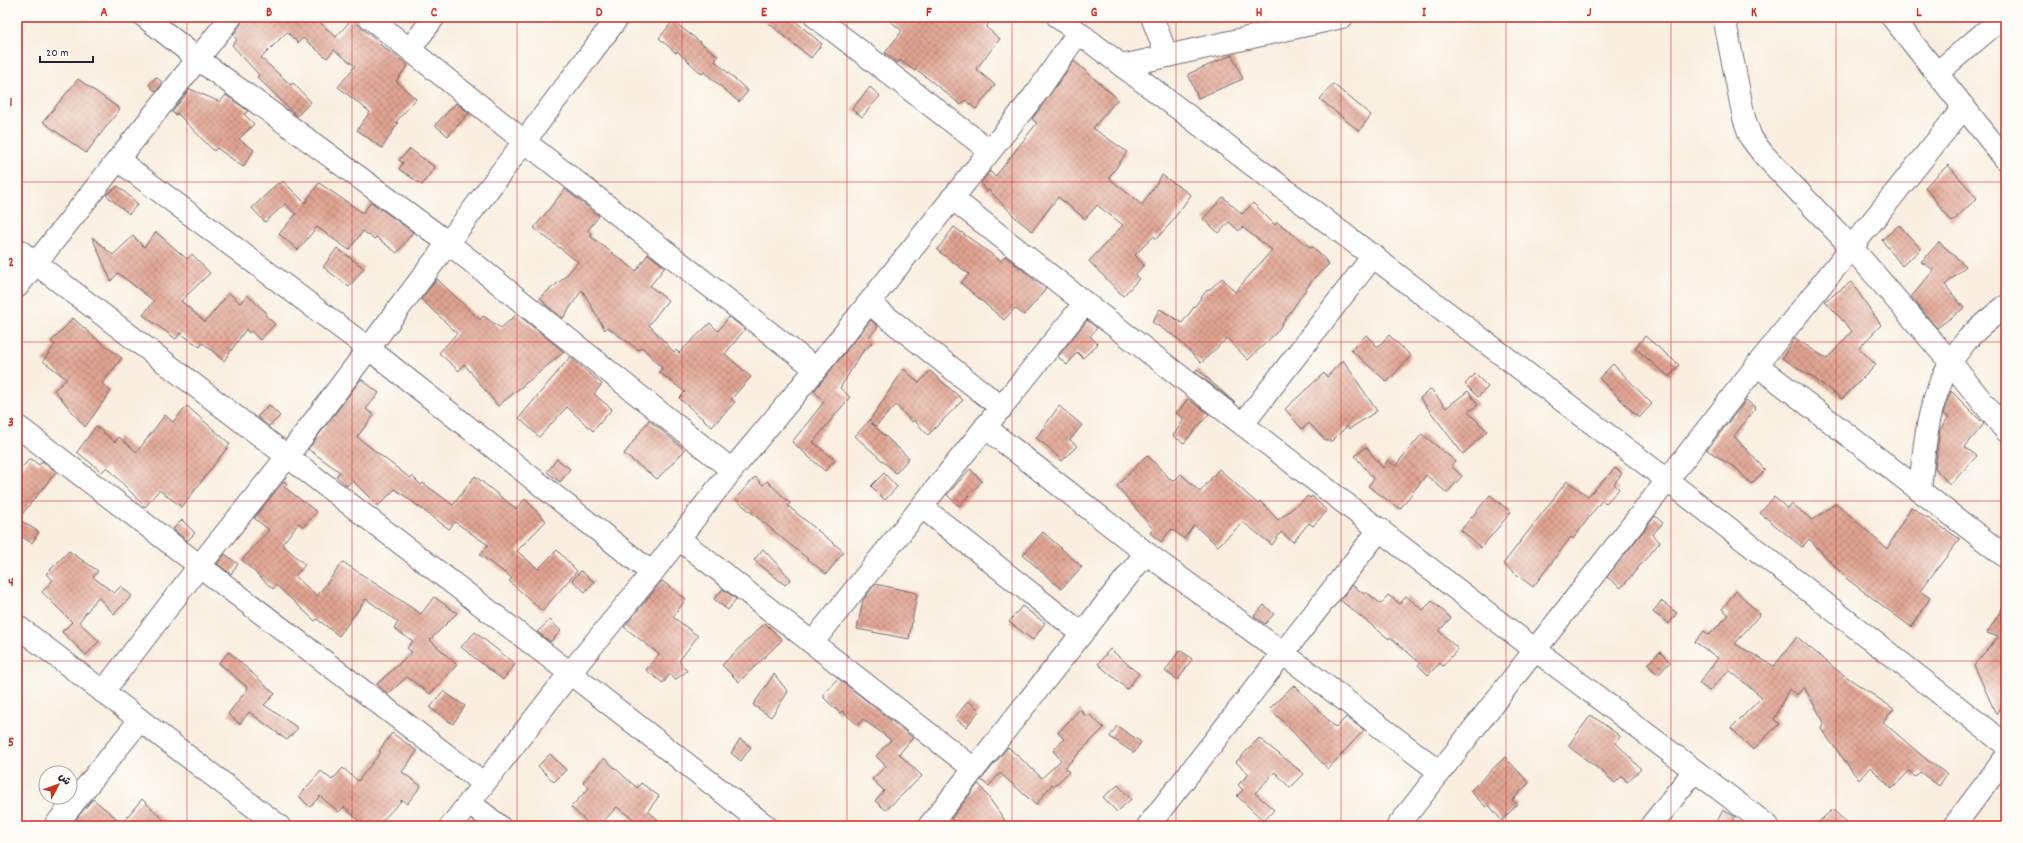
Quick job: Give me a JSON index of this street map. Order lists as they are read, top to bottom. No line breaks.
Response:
{"scale_bar":"20 m","north":"top right","grid":{"columns":["A","B","C","D","E","F","G","H","I","J","K","L"],"rows":["1","2","3","4","5"]}}
